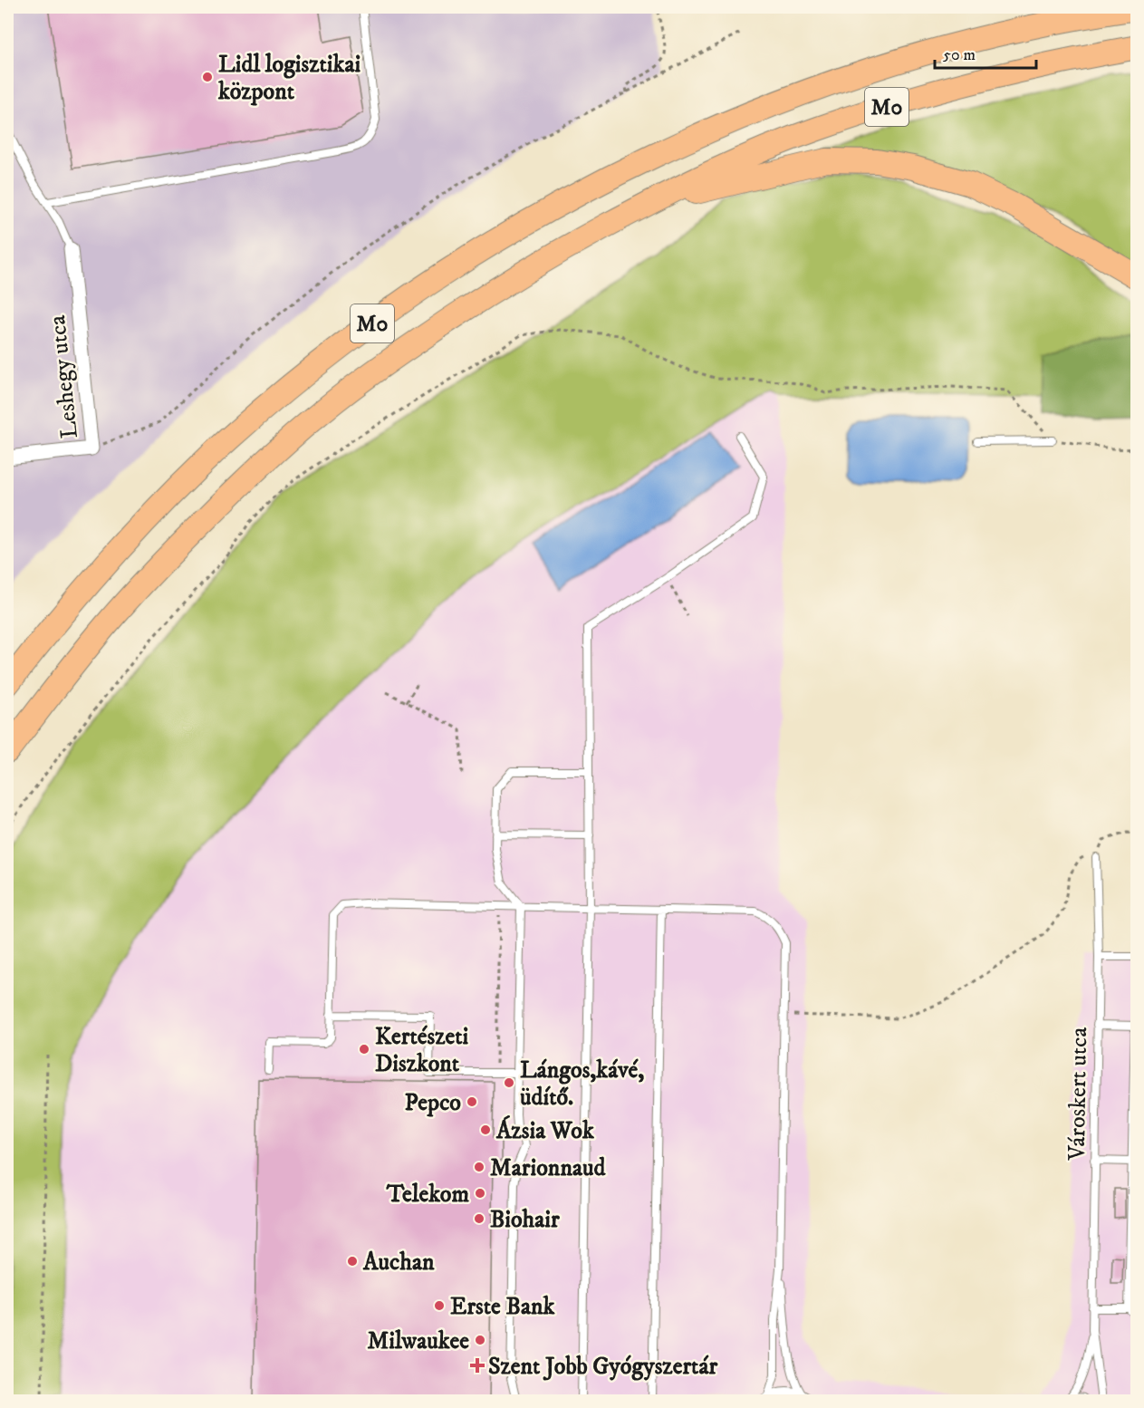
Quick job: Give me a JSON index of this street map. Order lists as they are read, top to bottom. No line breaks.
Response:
{"streets":{"highway":["M0"],"street":["Leshegy utca"],"lane":["Városkert utca"]},"places":{"other":["Lidl logisztikai központ","Kertészeti Diszkont","Lángos,kávé, üdítő.","Pepco","Ázsia Wok","Marionnaud","Telekom","Biohair","Auchan","Erste Bank","Milwaukee"],"health":["Szent Jobb Gyógyszertár"]},"scale_bar":"50 m"}
